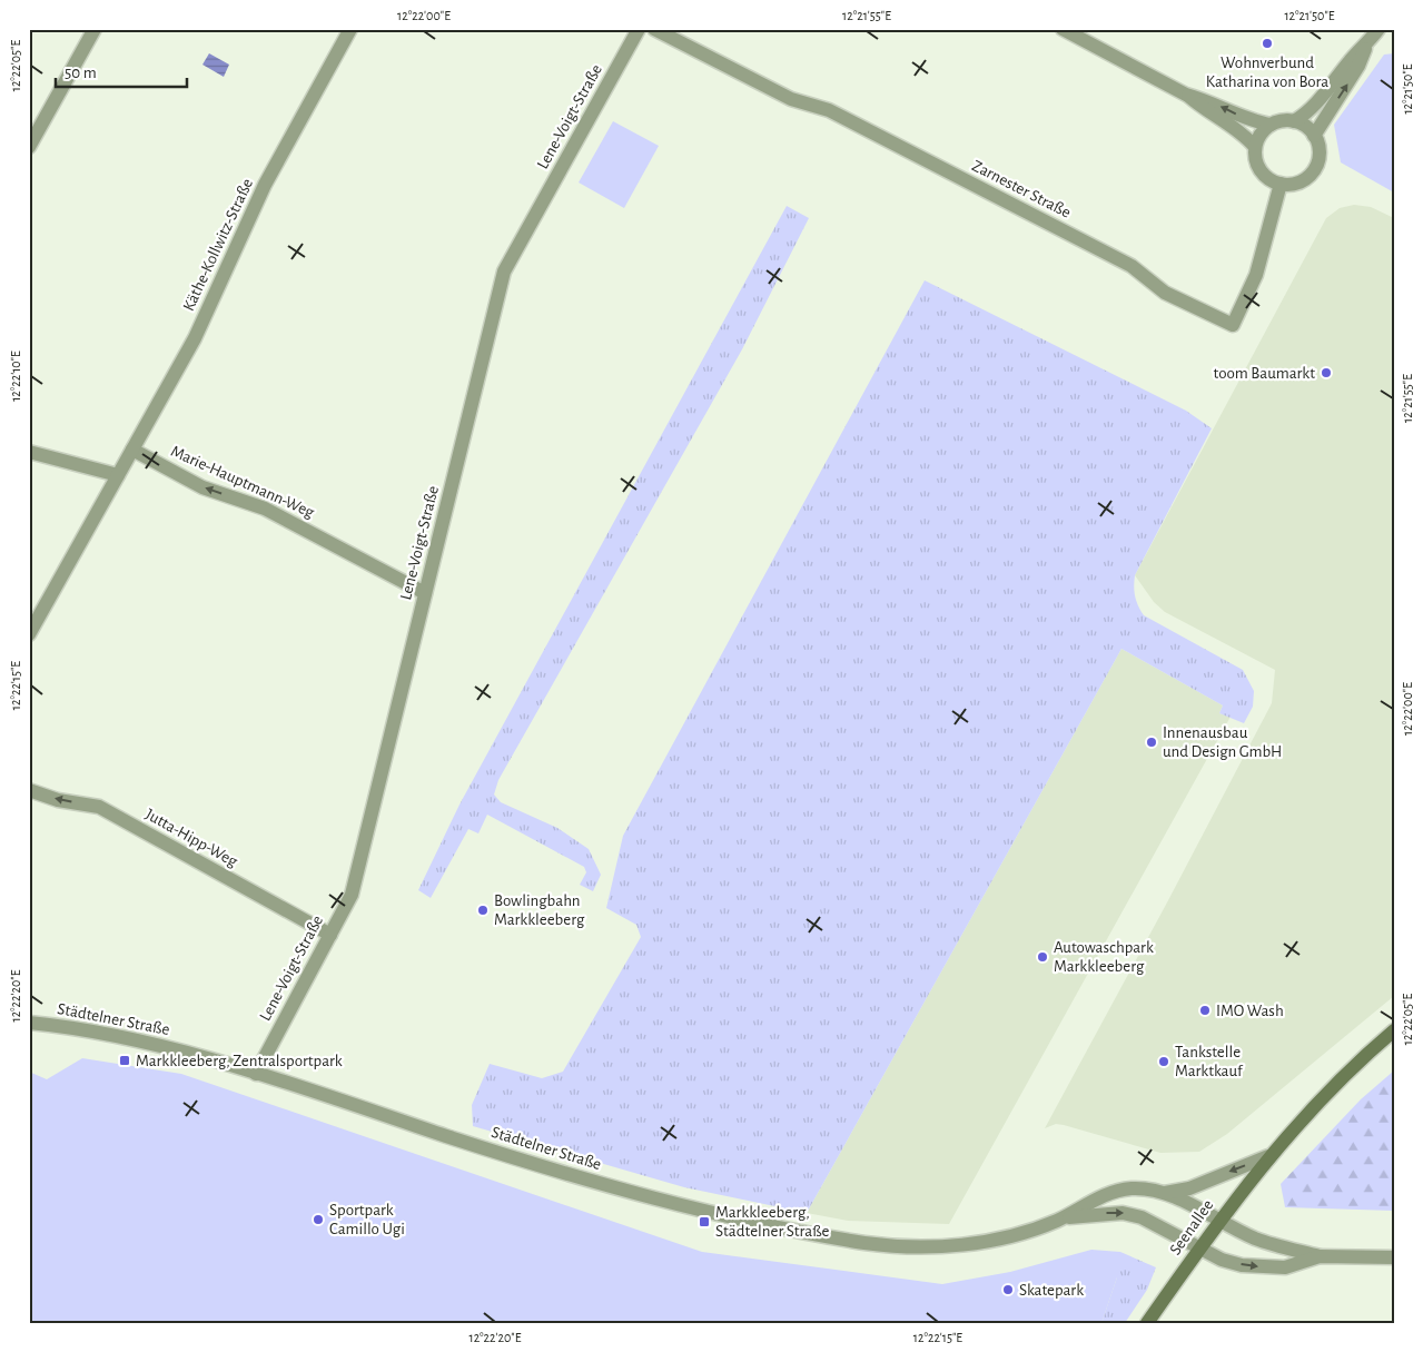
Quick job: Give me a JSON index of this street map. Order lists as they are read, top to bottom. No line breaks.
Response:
{"streets":{"main road":["Seenallee"],"street":["Lene-Voigt-Straße","Zarnester Straße","Käthe-Kollwitz-Straße","Marie-Hauptmann-Weg","Jutta-Hipp-Weg","Städtelner Straße"]},"crossings":[["Lene-Voigt-Straße","Marie-Hauptmann-Weg"],["Lene-Voigt-Straße","Jutta-Hipp-Weg"],["Lene-Voigt-Straße","Städtelner Straße"],["Käthe-Kollwitz-Straße","Marie-Hauptmann-Weg"],["Städtelner Straße","Seenallee"]],"one_way":["Marie-Hauptmann-Weg","Jutta-Hipp-Weg"],"places":{"other":["Wohnverbund Katharina von Bora","toom Baumarkt","Innenausbau und Design GmbH","Bowlingbahn Markkleeberg","Autowaschpark Markkleeberg","IMO Wash","Tankstelle Marktkauf","Sportpark Camillo Ugi","Skatepark"],"transit":["Markkleeberg, Zentralsportpark","Markkleeberg, Städtelner Straße"]},"scale_bar":"50 m","coordinates":["12°22'00\"E","12°21'55\"E","12°21'50\"E","12°22'05\"E","12°22'10\"E","12°22'15\"E","12°22'20\"E"]}
